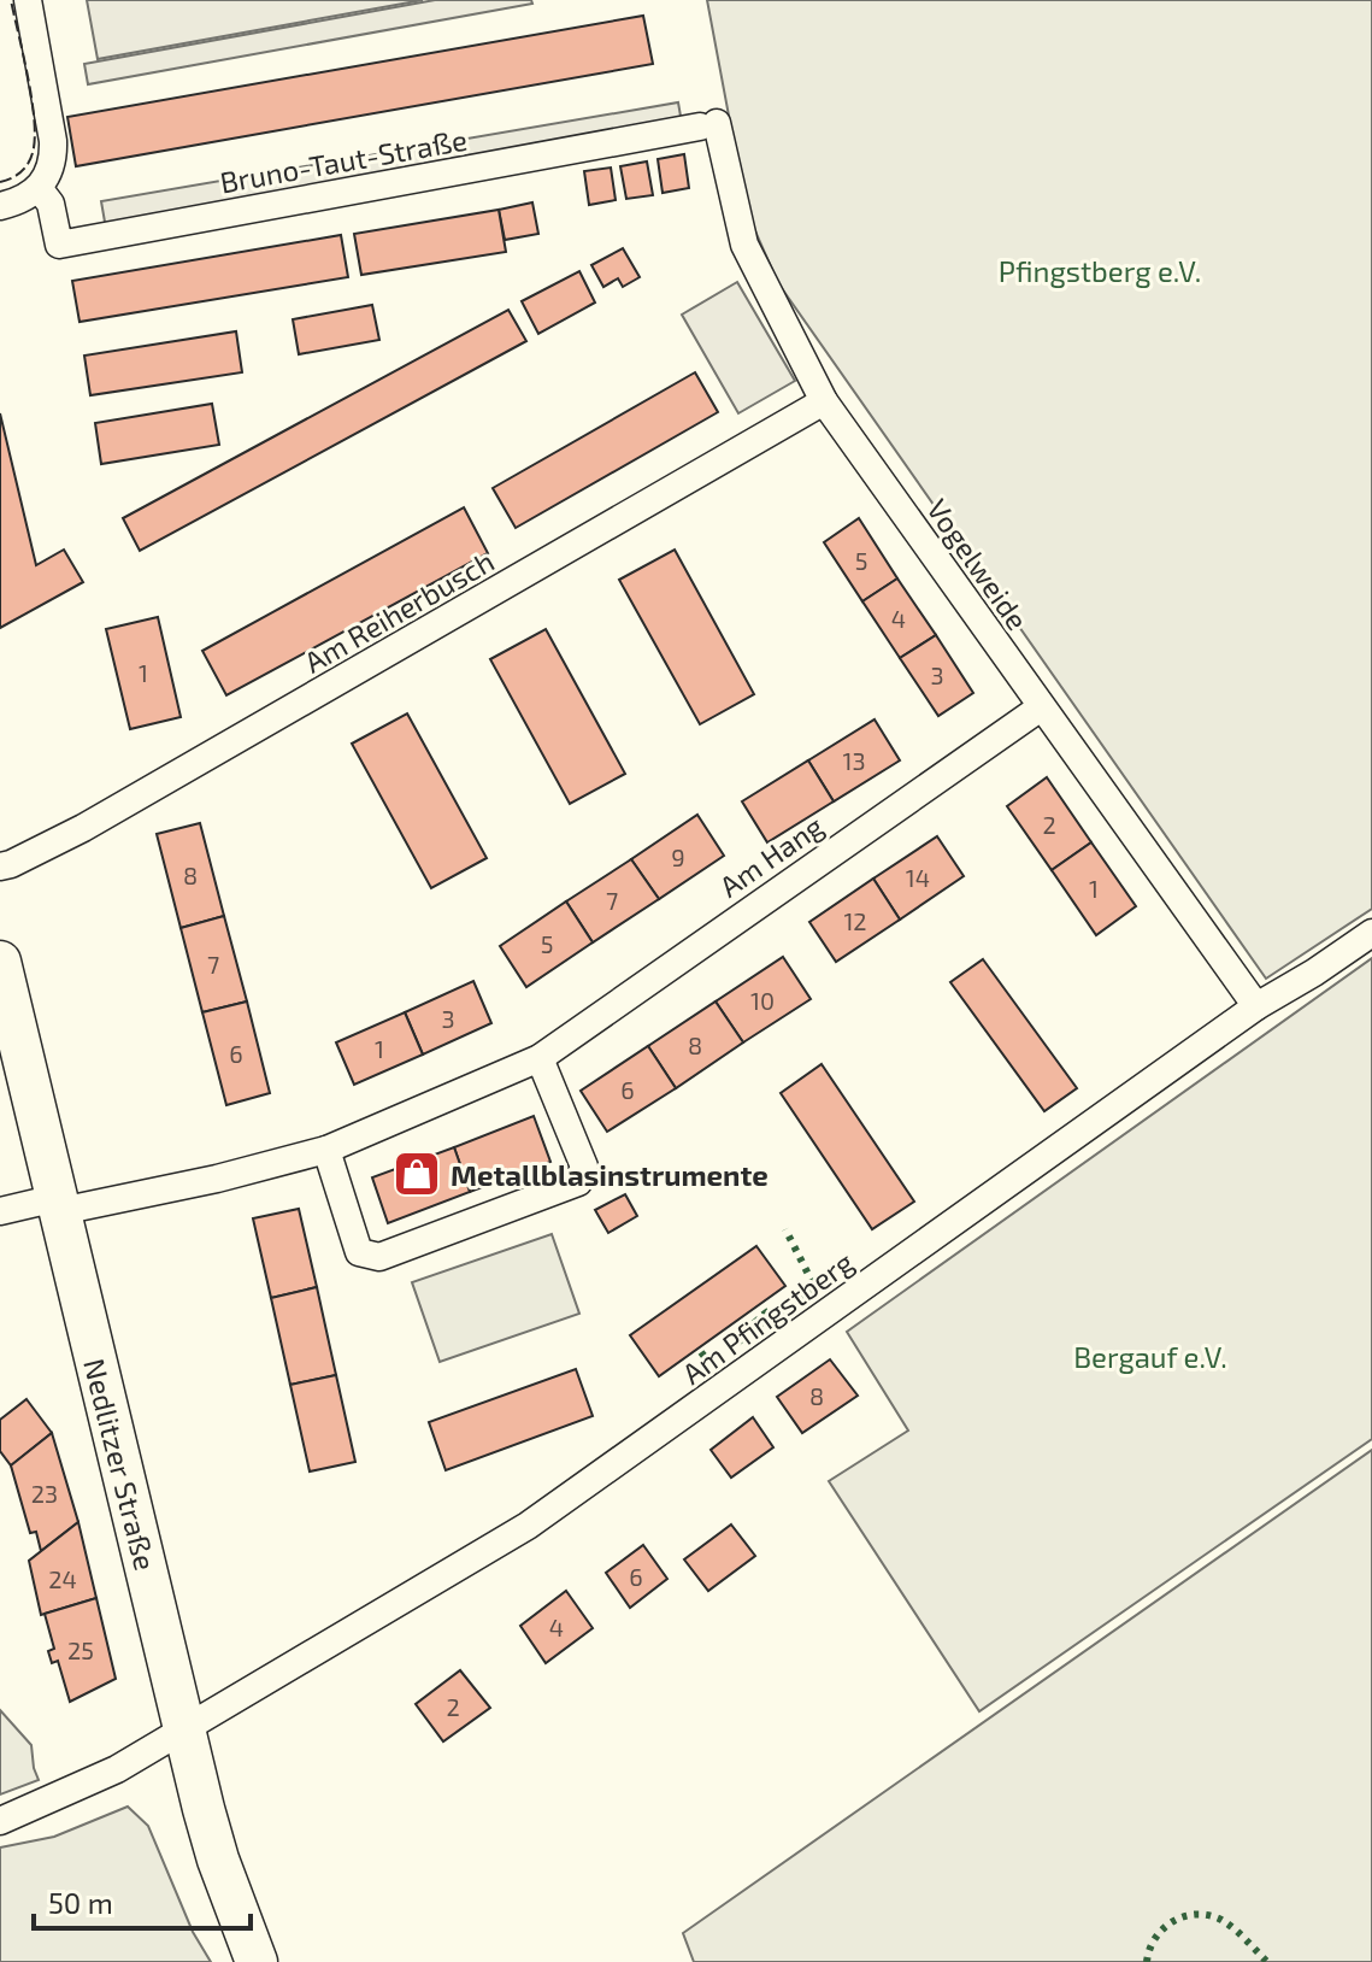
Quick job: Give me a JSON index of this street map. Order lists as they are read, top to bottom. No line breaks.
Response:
{"streets":{"main road":["Nedlitzer Straße"],"street":["Bruno-Taut-Straße","Vogelweide","Am Reiherbusch","Am Hang","Am Pfingstberg"]},"crossings":[["Bruno-Taut-Straße","Vogelweide"],["Vogelweide","Am Reiherbusch"],["Vogelweide","Am Hang"],["Vogelweide","Am Pfingstberg"],["Am Hang","Nedlitzer Straße"],["Am Pfingstberg","Nedlitzer Straße"]],"parks":["Pfingstberg e.V.","Bergauf e.V."],"places":{"shop":["Metallblasinstrumente"]},"house_numbers":["5","4","1","3","13","2","9","8","14","1","7","12","5","7","10","3","8","1","6","6","8","23","6","24","4","25","2"],"scale_bar":"50 m"}
